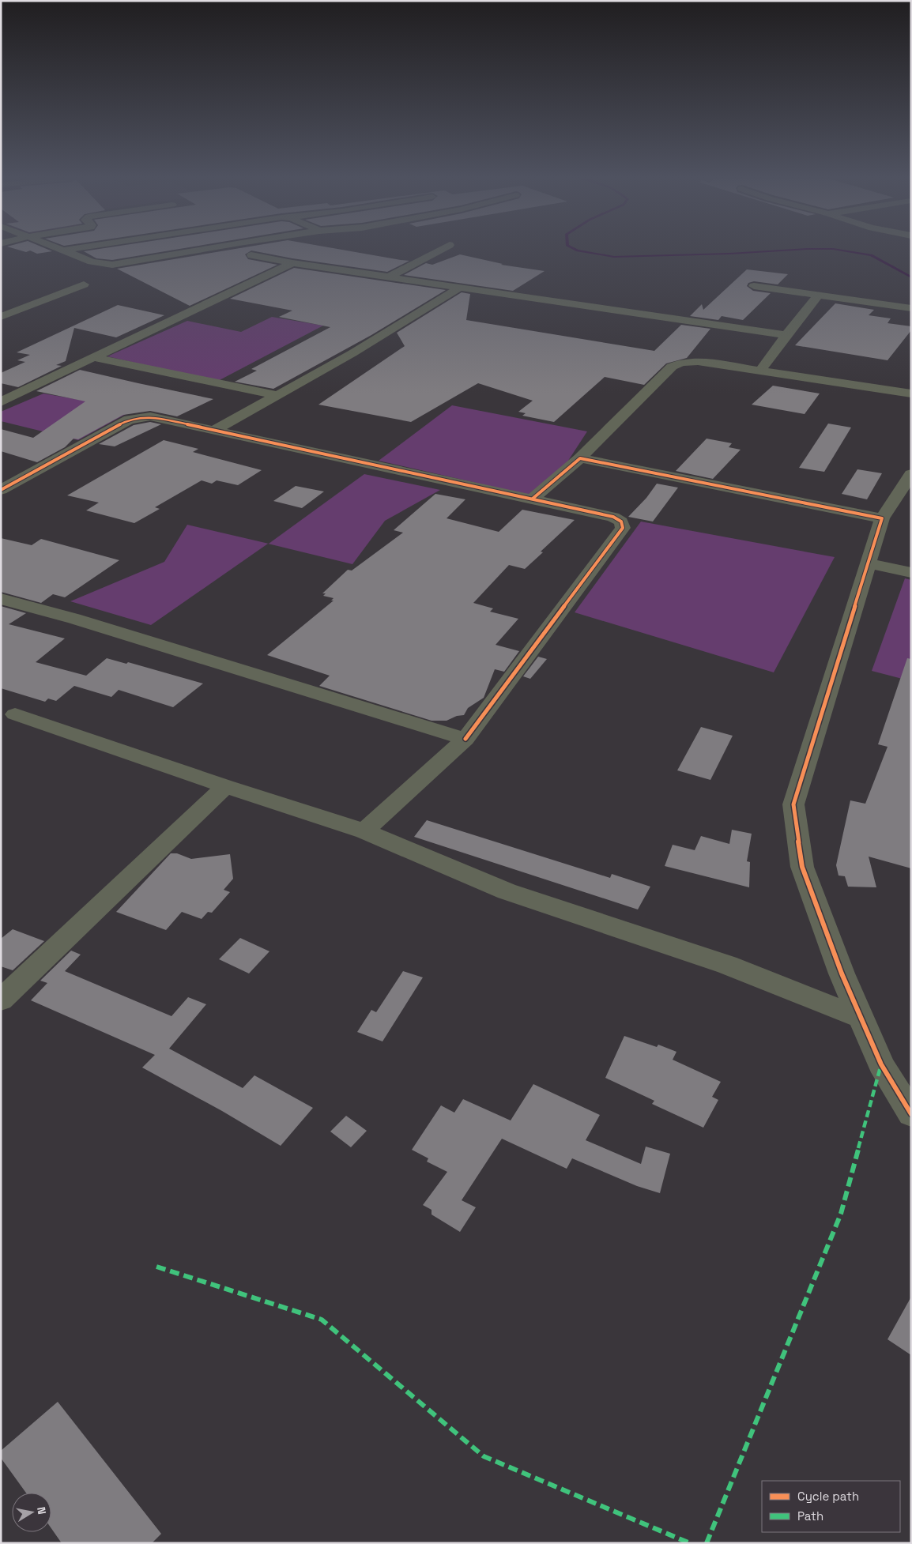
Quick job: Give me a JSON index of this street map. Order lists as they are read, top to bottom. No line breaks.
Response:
{"legend":["Cycle path","Path"],"north":"right"}
